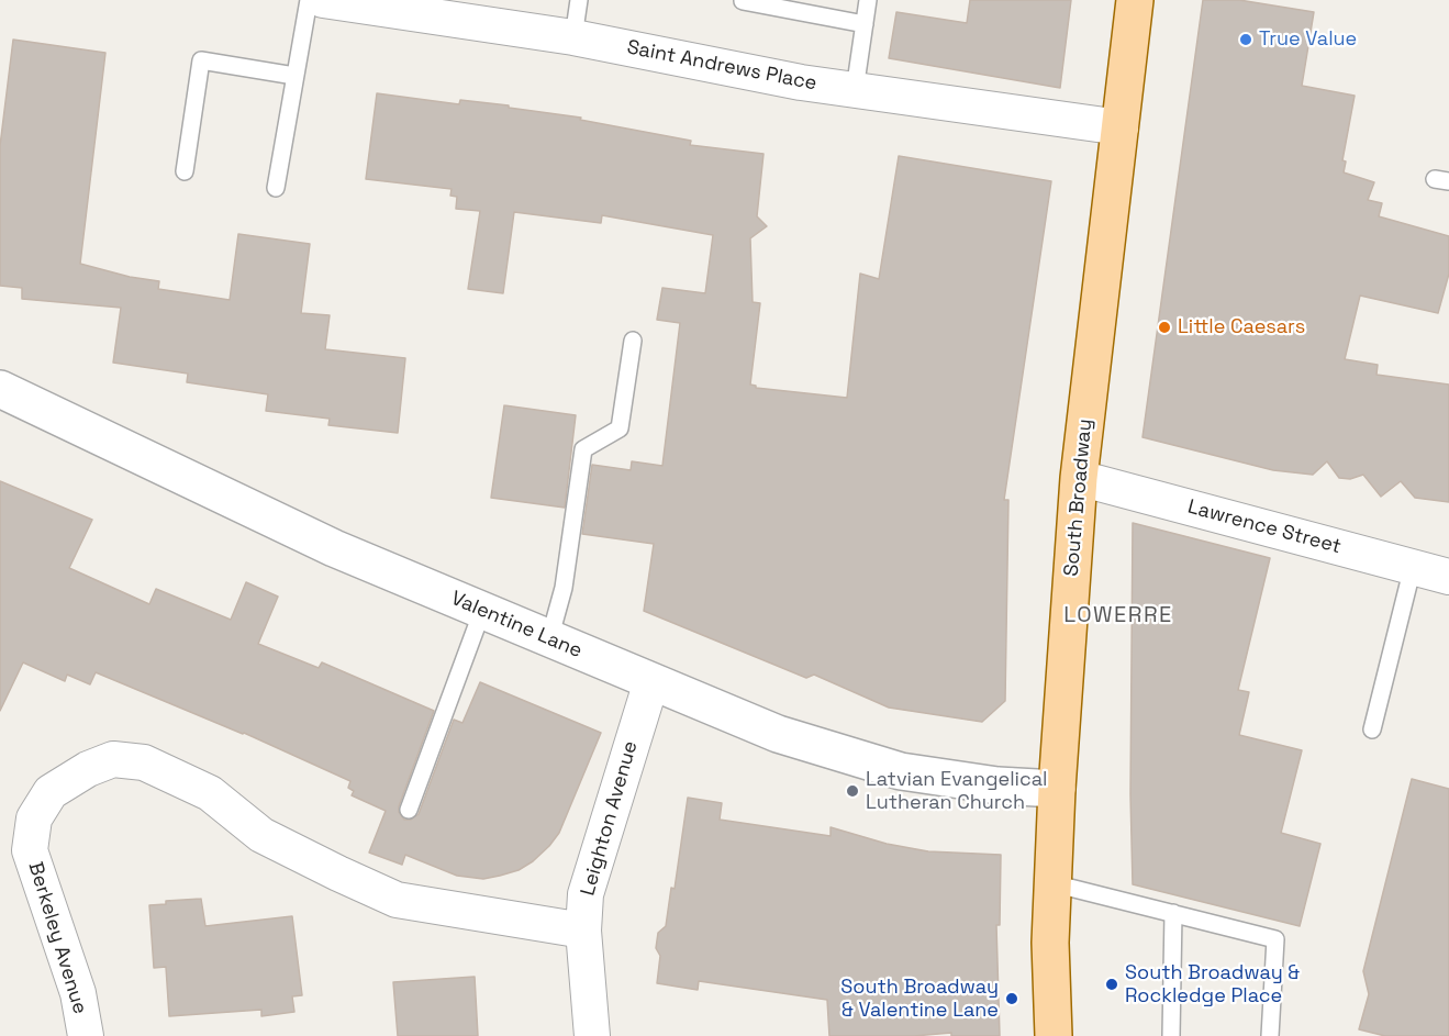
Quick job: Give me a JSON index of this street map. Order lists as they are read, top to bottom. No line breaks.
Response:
{"streets":{"main road":["South Broadway"],"street":["Saint Andrews Place","Lawrence Street","Valentine Lane","Leighton Avenue","Berkeley Avenue"]},"crossings":[["Saint Andrews Place","South Broadway"],["South Broadway","Lawrence Street"],["South Broadway","Valentine Lane"],["Valentine Lane","Leighton Avenue"],["Leighton Avenue","Berkeley Avenue"]],"districts":["LOWERRE"],"places":["True Value","Little Caesars","Latvian Evangelical Lutheran Church","South Broadway & Rockledge Place","South Broadway & Valentine Lane"]}
